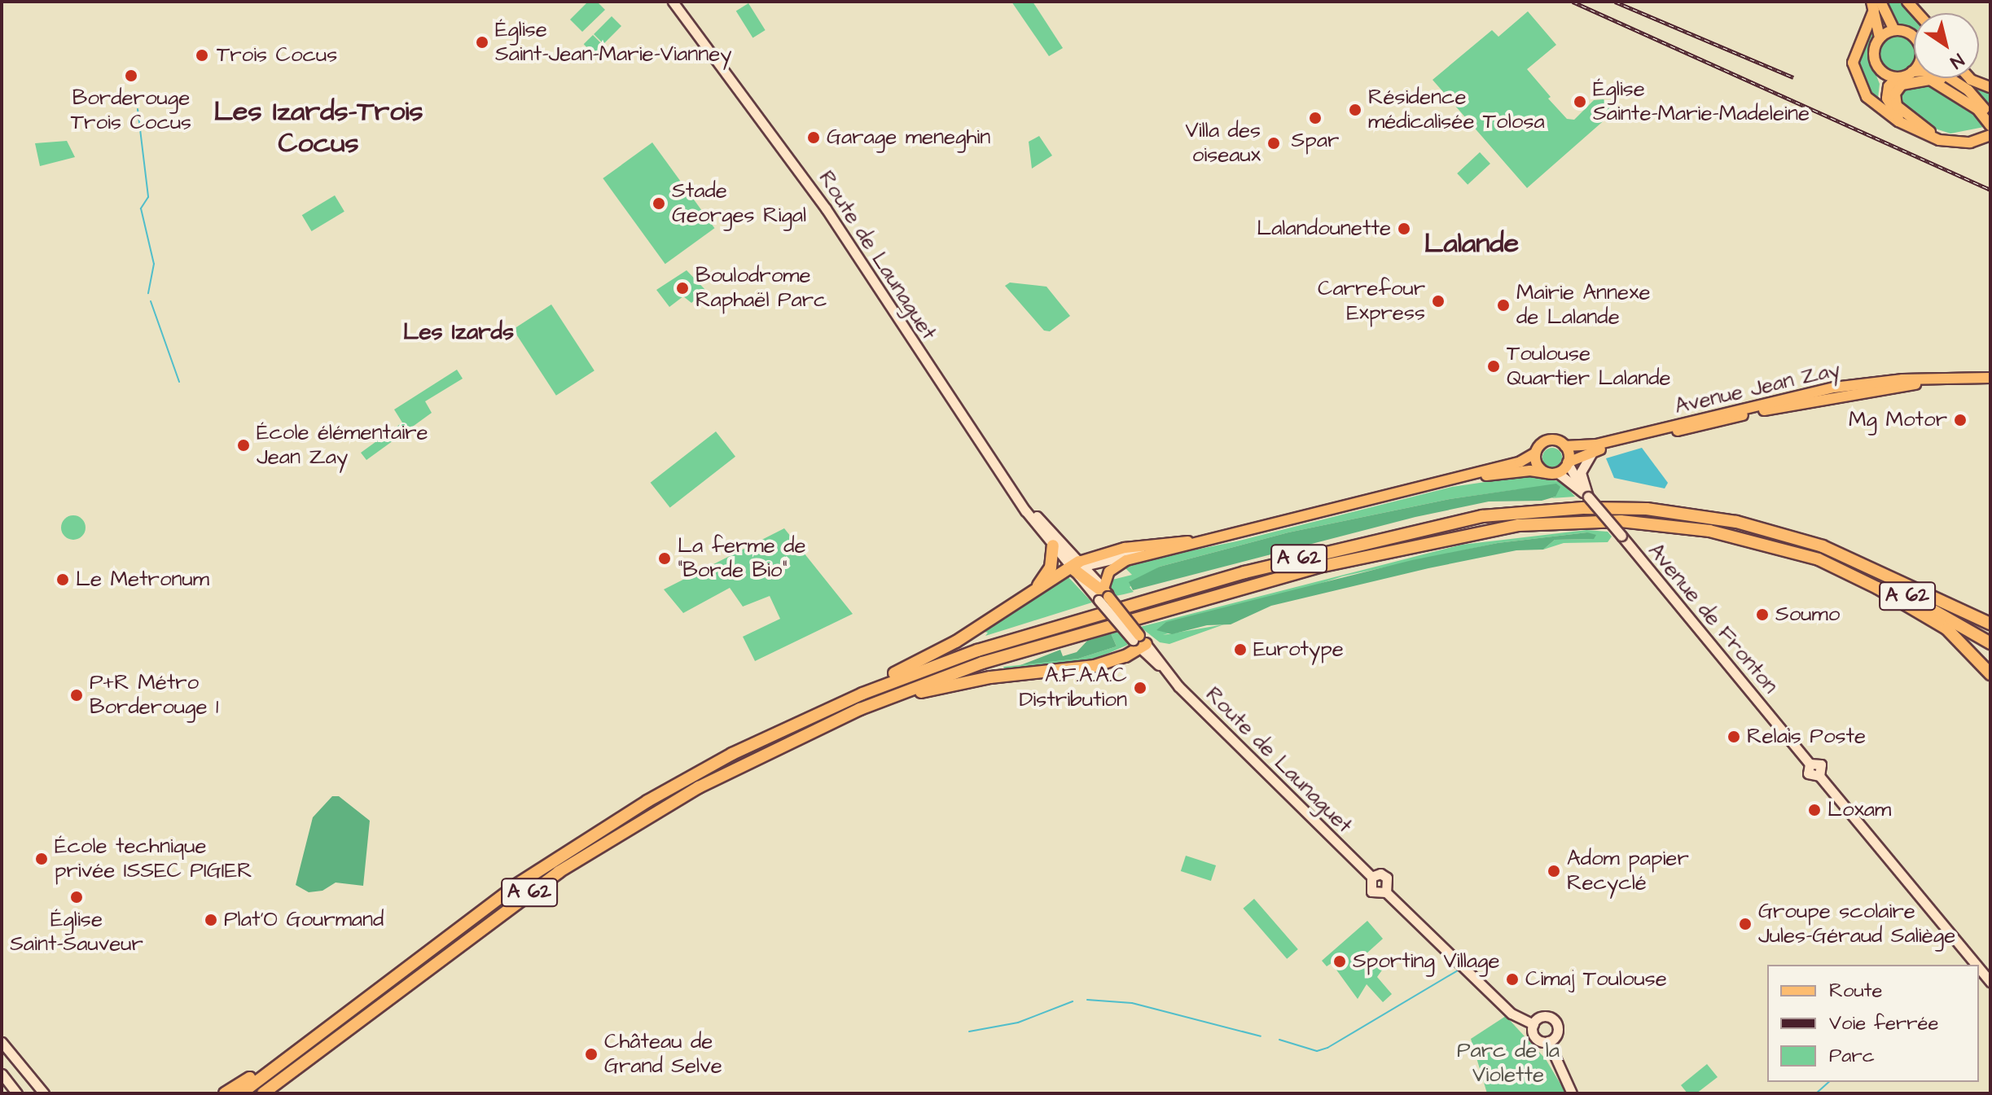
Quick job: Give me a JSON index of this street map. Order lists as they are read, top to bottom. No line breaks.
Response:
{"streets":{"highway":["A 62"],"main road":["Route de Launaguet","Avenue Jean Zay","Avenue de Fronton"]},"crossings":[["Avenue Jean Zay","Avenue de Fronton"]],"districts":["Les Izards-Trois Cocus","Lalande","Les Izards"],"parks":["Parc de la Violette"],"places":["Église Saint-Jean-Marie-Vianney","Trois Cocus","Borderouge Trois Cocus","Église Sainte-Marie-Madeleine","Résidence médicalisée Tolosa","Spar","Garage meneghin","Villa des oiseaux","Stade Georges Rigal","Lalandounette","Boulodrome Raphaël Parc","Carrefour Express","Mairie Annexe de Lalande","Toulouse Quartier Lalande","Mg Motor","École élémentaire Jean Zay","La ferme de \"Borde Bio\"","Le Metronum","Soumo","Eurotype","A.F.A.A.C Distribution","P+R Métro Borderouge 1","Relais Poste","Loxam","École technique privée ISSEC PIGIER","Adom papier Recyclé","Église Saint-Sauveur","Plat'O Gourmand","Groupe scolaire Jules-Géraud Saliège","Sporting Village","Cimaj Toulouse","Château de Grand Selve"],"legend":["Route","Voie ferrée","Parc"],"north":"bottom right"}
